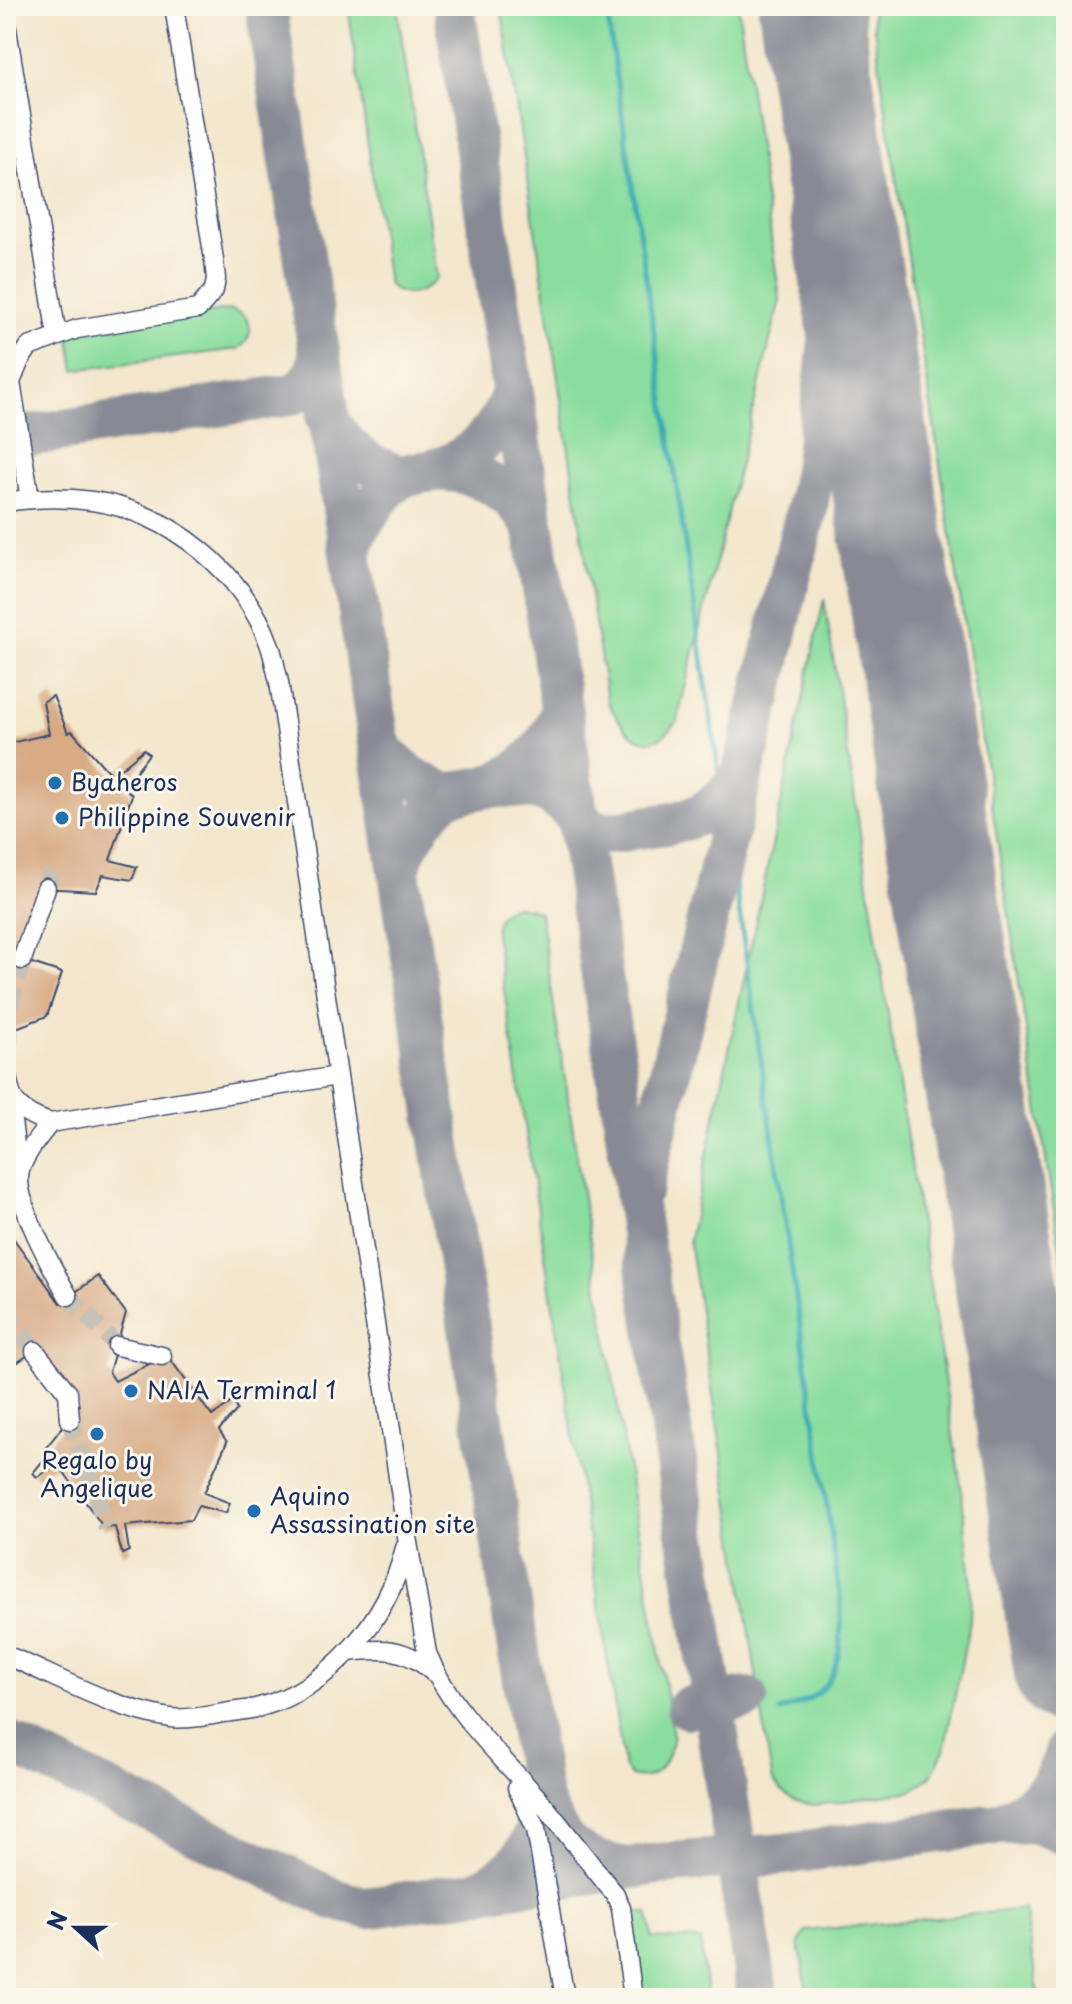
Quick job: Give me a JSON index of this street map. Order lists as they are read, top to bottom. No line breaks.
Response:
{"places":["Byaheros","Philippine Souvenir","NAIA Terminal 1","Regalo by Angelique","Aquino Assassination site"],"north":"left"}
